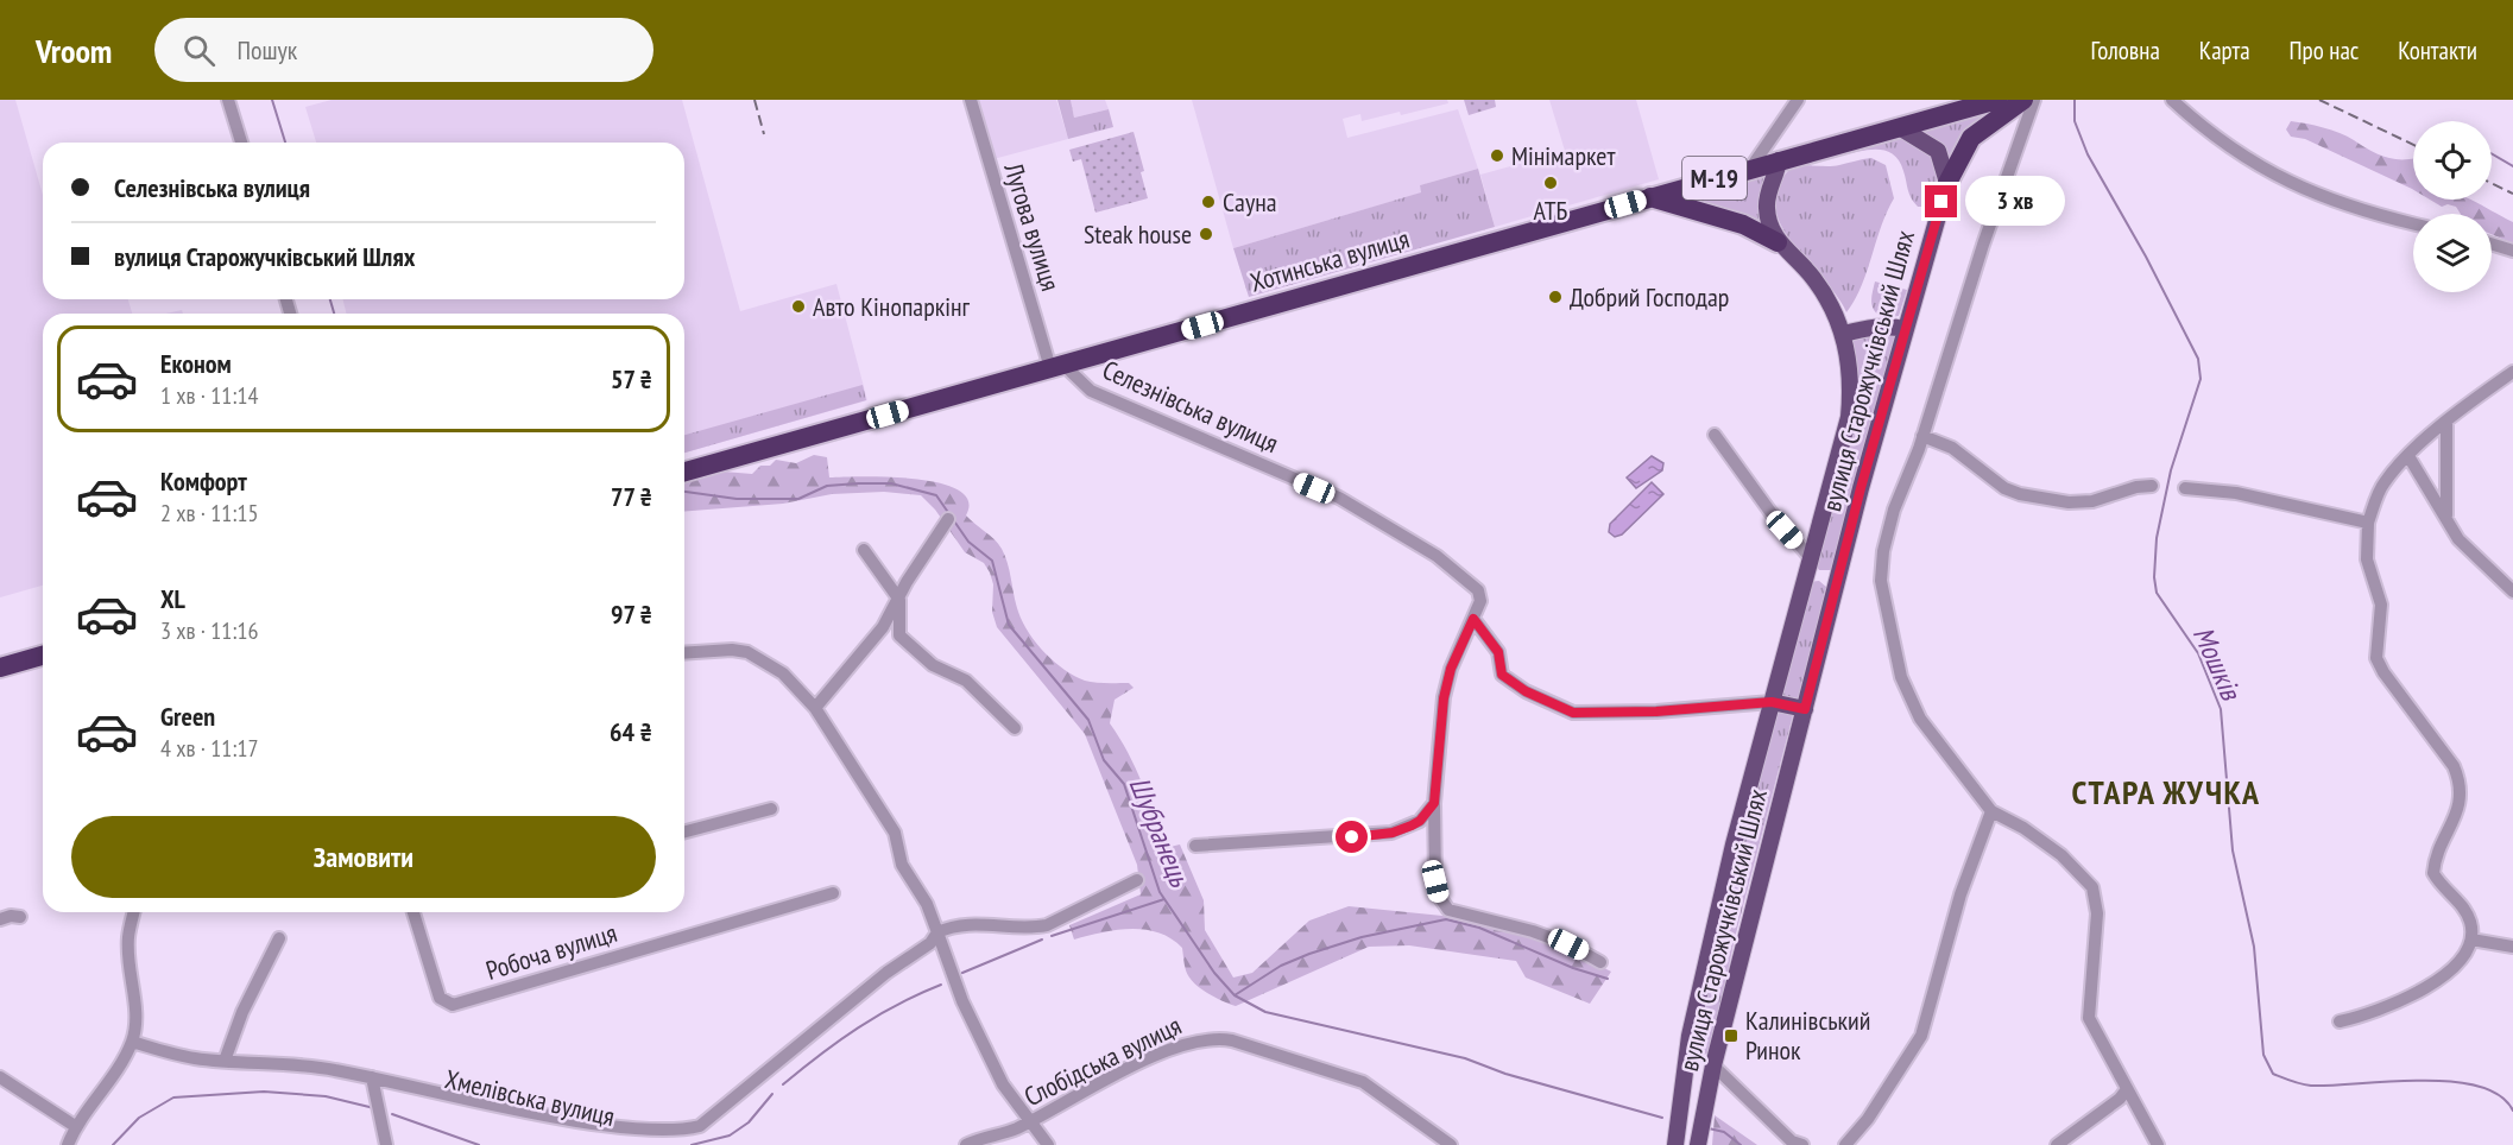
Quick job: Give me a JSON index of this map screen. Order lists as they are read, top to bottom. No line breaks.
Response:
{"streets":{"highway":["М-19","Хотинська вулиця"],"main road":["вулиця Старожучківський Шлях"],"street":["Лугова вулиця","Селезнівська вулиця","Робоча вулиця","Слобідська вулиця","Хмелівська вулиця"]},"crossings":[["Лугова вулиця","Хотинська вулиця"],["Лугова вулиця","Селезнівська вулиця"],["Хотинська вулиця","вулиця Старожучківський Шлях"],["Хотинська вулиця","Селезнівська вулиця"]],"districts":["СТАРА ЖУЧКА"],"water":["Мошків","Шубранець"],"places":{"other":["Мінімаркет","АТБ","Сауна","Steak house","Добрий Господар","Авто Кінопаркінг"],"transit":["Калинівський Ринок"]},"page":{"header":"Vroom","search":"Пошук","nav":["Головна","Карта","Про нас","Контакти"],"banner":["Селезнівська вулиця","вулиця Старожучківський Шлях"],"bubble":"3 хв","list":[{"name":"Економ","note":"1 хв · 11:14","value":"57 ₴"},{"name":"Комфорт","note":"2 хв · 11:15","value":"77 ₴"},{"name":"XL","note":"3 хв · 11:16","value":"97 ₴"},{"name":"Green","note":"4 хв · 11:17","value":"64 ₴"}],"buttons":"Замовити"}}
